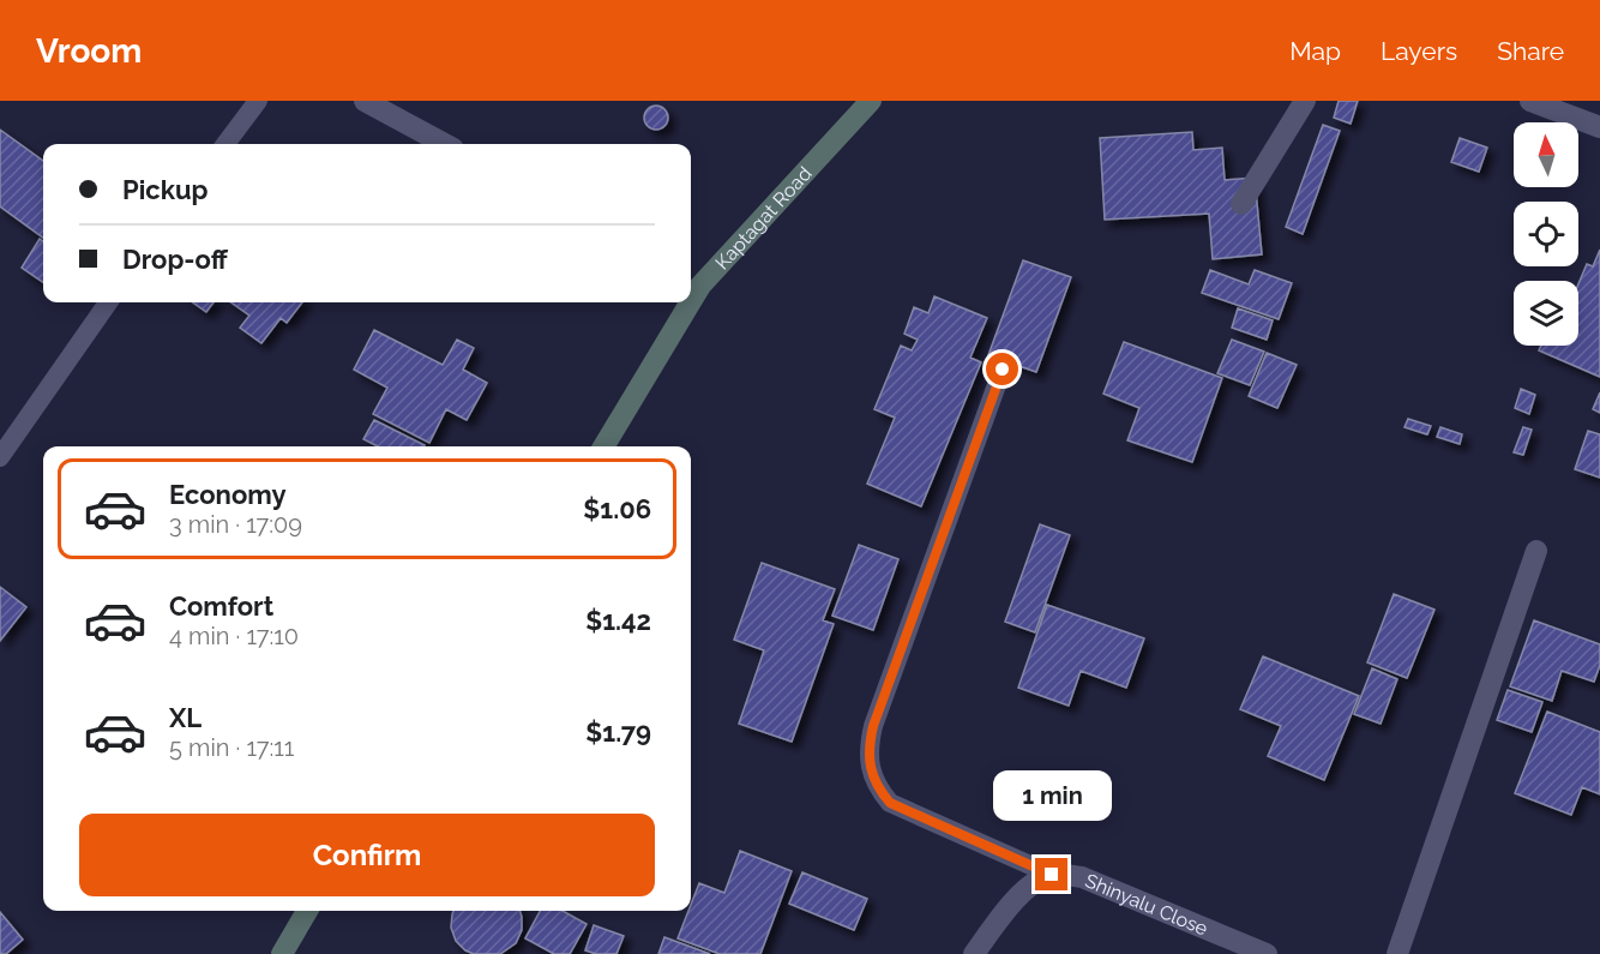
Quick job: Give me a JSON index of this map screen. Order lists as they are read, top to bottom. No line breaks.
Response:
{"streets":{"main road":["Kaptagat Road"],"street":["Shinyalu Close"]},"north":"top","page":{"header":"Vroom","nav":["Map","Layers","Share"],"banner":["Pickup","Drop-off"],"list":[{"name":"Economy","note":"3 min · 17:09","value":"$1.06"},{"name":"Comfort","note":"4 min · 17:10","value":"$1.42"},{"name":"XL","note":"5 min · 17:11","value":"$1.79"}],"bubble":"1 min","buttons":"Confirm"}}
